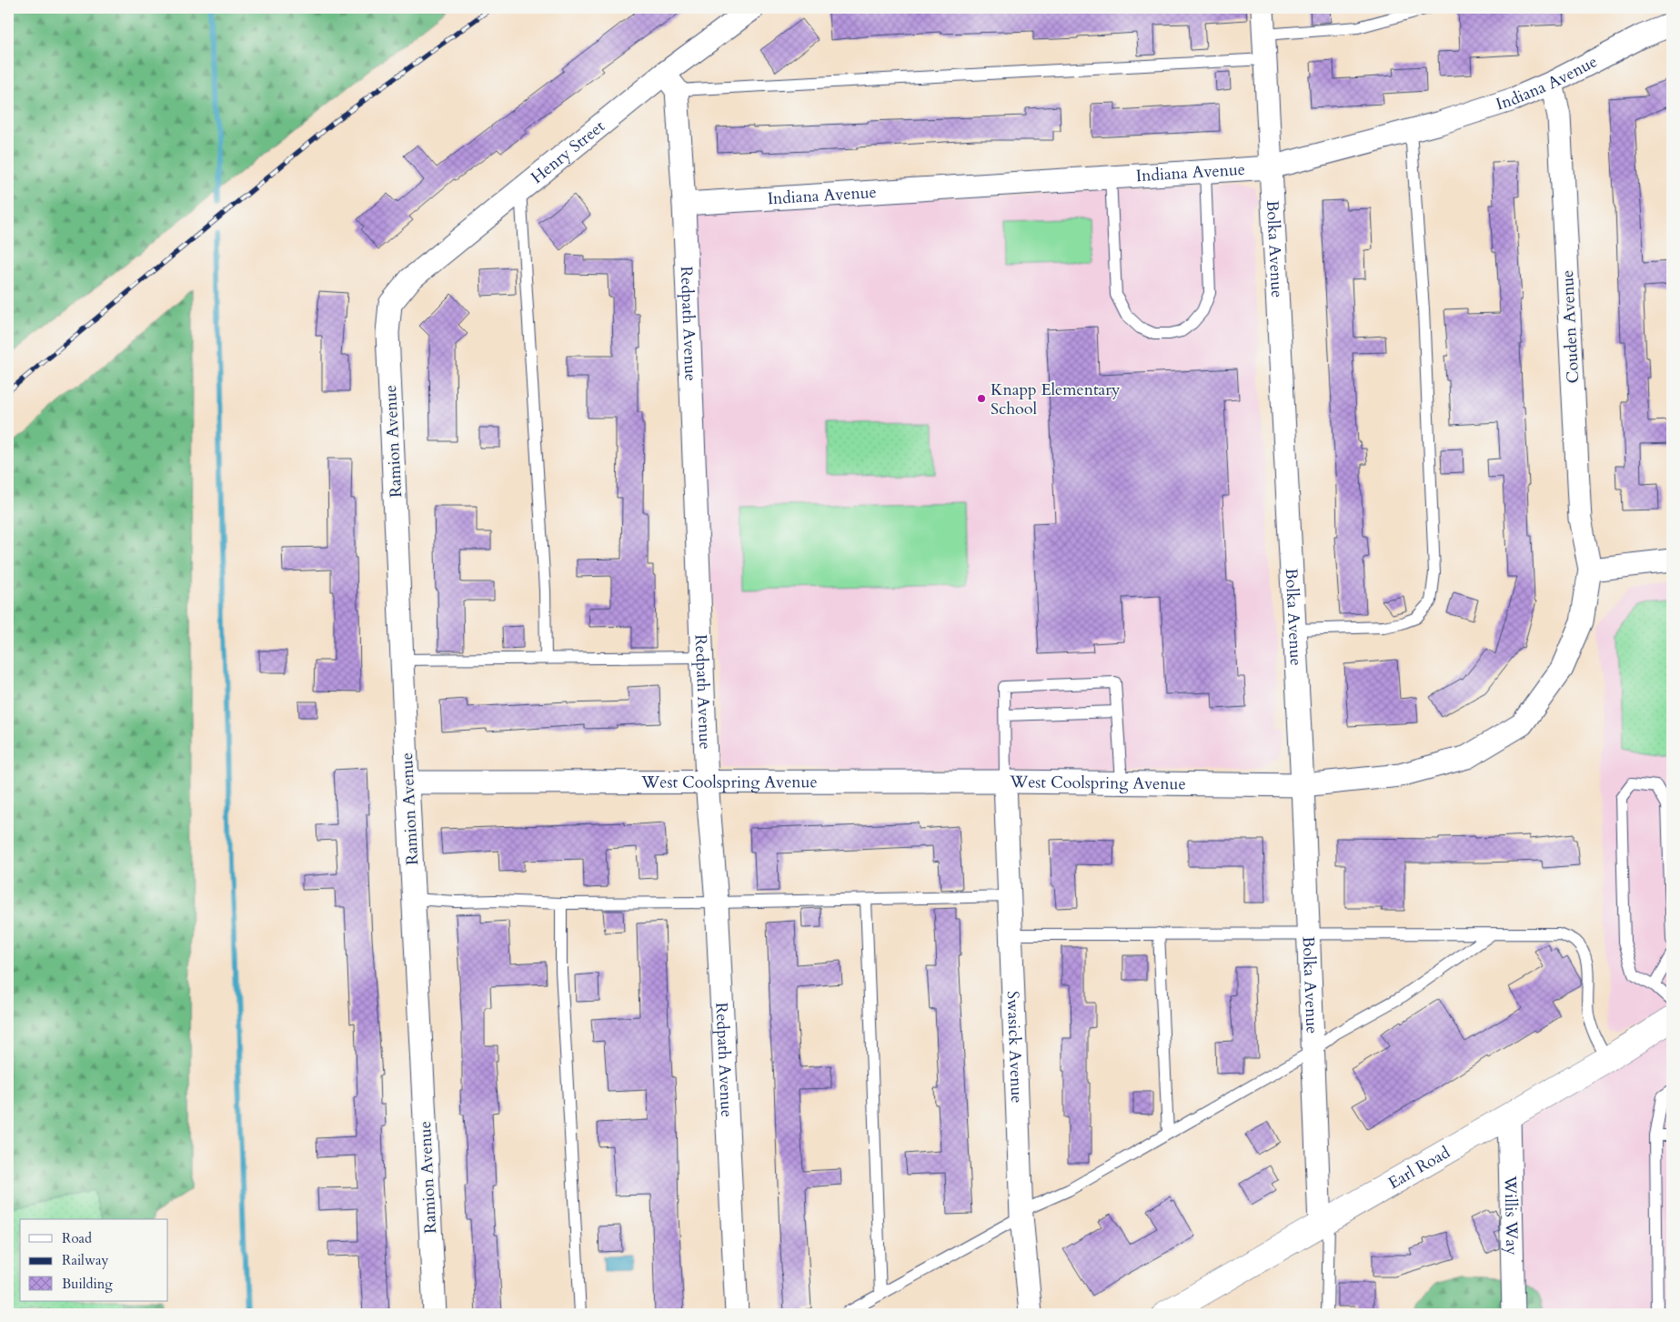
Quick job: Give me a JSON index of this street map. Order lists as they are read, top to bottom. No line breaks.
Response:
{"streets":{"street":["Indiana Avenue","Henry Street","Bolka Avenue","Redpath Avenue","Couden Avenue","Ramion Avenue","West Coolspring Avenue","Swasick Avenue","Earl Road","Willis Way"]},"crossings":[["Indiana Avenue","Bolka Avenue"],["Indiana Avenue","Redpath Avenue"],["Indiana Avenue","Couden Avenue"],["Henry Street","Redpath Avenue"],["Henry Street","Ramion Avenue"],["Bolka Avenue","West Coolspring Avenue"],["Bolka Avenue","Earl Road"],["Redpath Avenue","West Coolspring Avenue"],["Couden Avenue","West Coolspring Avenue"],["Ramion Avenue","West Coolspring Avenue"],["West Coolspring Avenue","Swasick Avenue"],["Earl Road","Willis Way"]],"places":["Knapp Elementary School"],"legend":["Road","Railway","Building"]}
